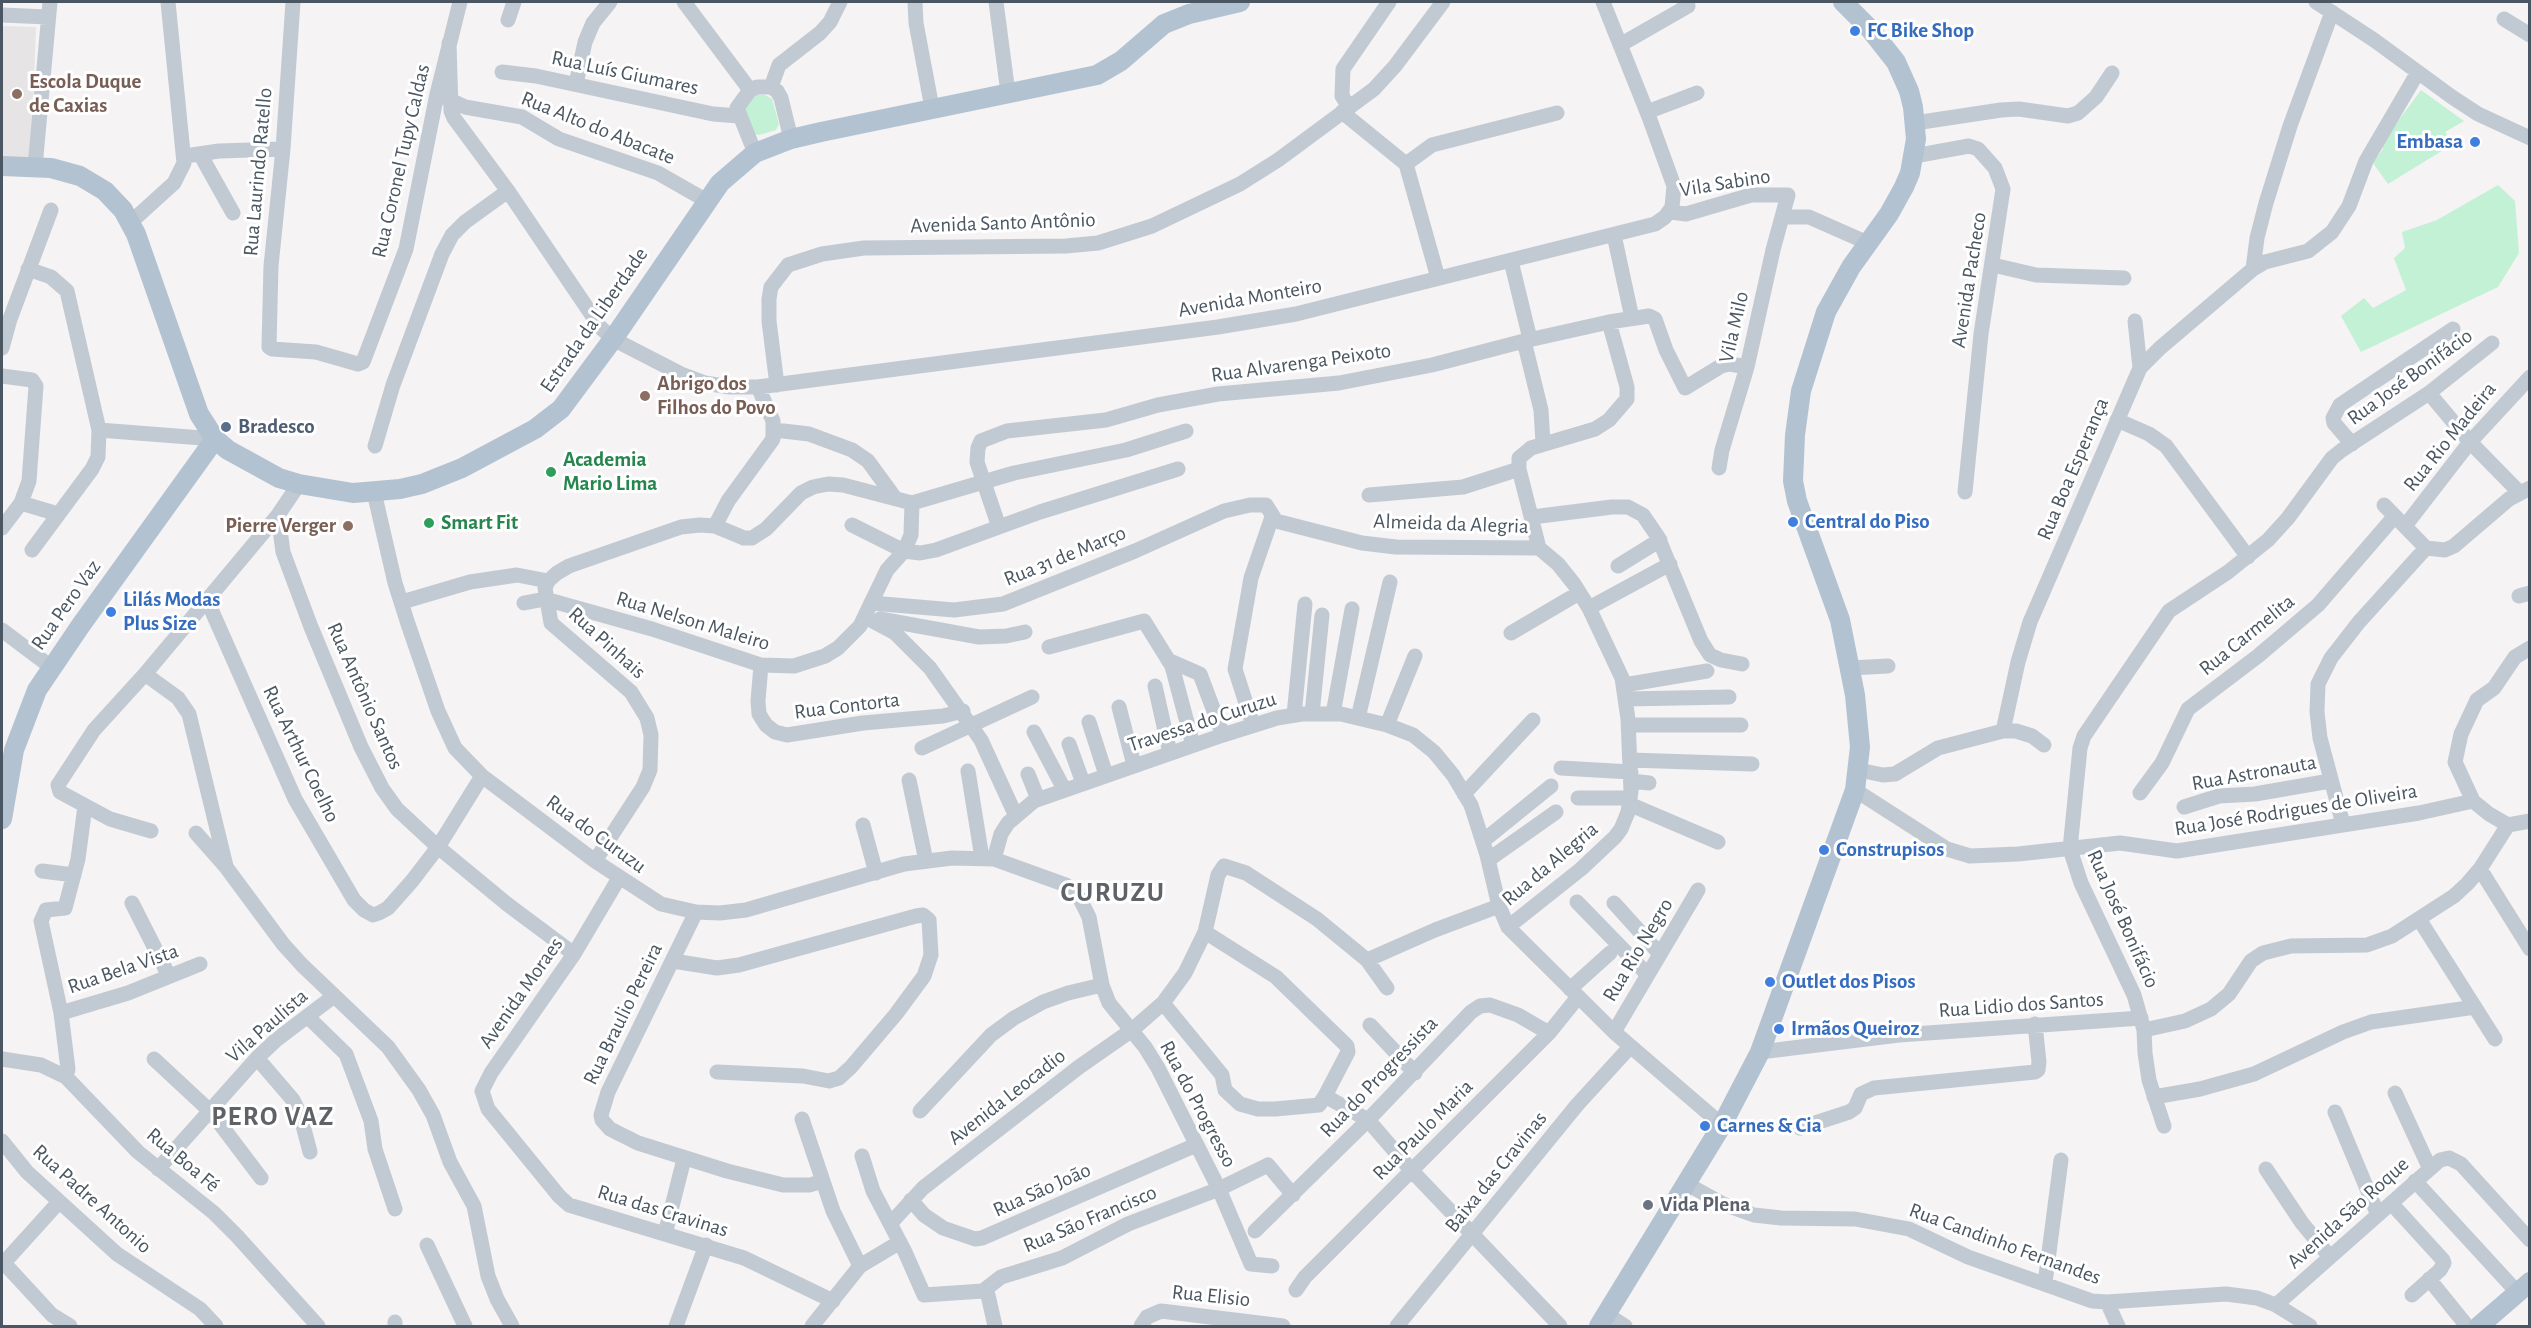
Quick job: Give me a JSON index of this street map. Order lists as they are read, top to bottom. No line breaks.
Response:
{"streets":{"main road":["Estrada da Liberdade","Rua Pero Vaz"],"street":["Rua Luís Giumares","Rua Alto do Abacate","Rua Coronel Tupy Caldas","Rua Laurindo Ratello","Vila Sabino","Avenida Santo Antônio","Avenida Pacheco","Avenida Monteiro","Vila Milo","Rua Alvarenga Peixoto","Rua José Bonifácio","Rua Rio Madeira","Rua Boa Esperança","Almeida da Alegria","Rua 31 de Março","Rua Nelson Maleiro","Rua Carmelita","Rua Pinhais","Rua Antônio Santos","Rua Contorta","Travessa do Curuzu","Rua Arthur Coelho","Rua Astronauta","Rua José Rodrigues de Oliveira","Rua do Curuzu","Rua da Alegria","Rua Rio Negro","Rua Bela Vista","Avenida Moraes","Rua Lidio dos Santos","Rua Braulio Pereira","Vila Paulista","Rua do Progressista","Avenida Leocadio","Rua do Progresso","Rua Paulo Maria","Rua Boa Fé","Baixa das Cravinas","Rua São João","Rua Padre Antonio","Rua das Cravinas","Avenida São Roque","Rua São Francisco","Rua Candinho Fernandes","Rua Elisio"]},"crossings":[["Rua Alto do Abacate","Rua Coronel Tupy Caldas"],["Rua Alto do Abacate","Avenida Monteiro"],["Rua Alto do Abacate","Estrada da Liberdade"],["Rua Coronel Tupy Caldas","Rua Laurindo Ratello"],["Rua Coronel Tupy Caldas","Avenida Monteiro"],["Vila Sabino","Avenida Monteiro"],["Vila Sabino","Vila Milo"],["Avenida Santo Antônio","Avenida Monteiro"],["Avenida Monteiro","Estrada da Liberdade"],["Estrada da Liberdade","Rua Pero Vaz"],["Estrada da Liberdade","Rua do Curuzu"],["Rua José Bonifácio","Rua José Rodrigues de Oliveira"],["Rua José Bonifácio","Rua Lidio dos Santos"],["Rua Rio Madeira","Rua Carmelita"],["Almeida da Alegria","Rua 31 de Março"],["Almeida da Alegria","Rua da Alegria"],["Rua 31 de Março","Rua Nelson Maleiro"],["Rua Nelson Maleiro","Rua Pinhais"],["Rua Nelson Maleiro","Rua Contorta"],["Rua Pinhais","Rua do Curuzu"],["Rua Antônio Santos","Rua Arthur Coelho"],["Rua Antônio Santos","Avenida Moraes"],["Travessa do Curuzu","Rua da Alegria"],["Travessa do Curuzu","Rua Rio Negro"],["Travessa do Curuzu","Rua Paulo Maria"],["Travessa do Curuzu","Baixa das Cravinas"],["Rua do Curuzu","Avenida Moraes"],["Rua do Curuzu","Rua Braulio Pereira"],["Rua do Curuzu","Rua do Progresso"],["Avenida Moraes","Rua das Cravinas"],["Vila Paulista","Rua Boa Fé"],["Rua do Progressista","Rua Paulo Maria"],["Rua do Progressista","Rua São Francisco"],["Avenida Leocadio","Rua do Progresso"],["Avenida Leocadio","Rua São João"],["Rua do Progresso","Rua São João"],["Rua do Progresso","Rua São Francisco"],["Avenida São Roque","Rua Candinho Fernandes"]],"districts":["CURUZU","PERO VAZ"],"places":["FC Bike Shop","Escola Duque de Caxias","Embasa","Abrigo dos Filhos do Povo","Bradesco","Academia Mario Lima","Central do Piso","Smart Fit","Pierre Verger","Lilás Modas Plus Size","Construpisos","Outlet dos Pisos","Irmãos Queiroz","Carnes & Cia","Vida Plena"]}
